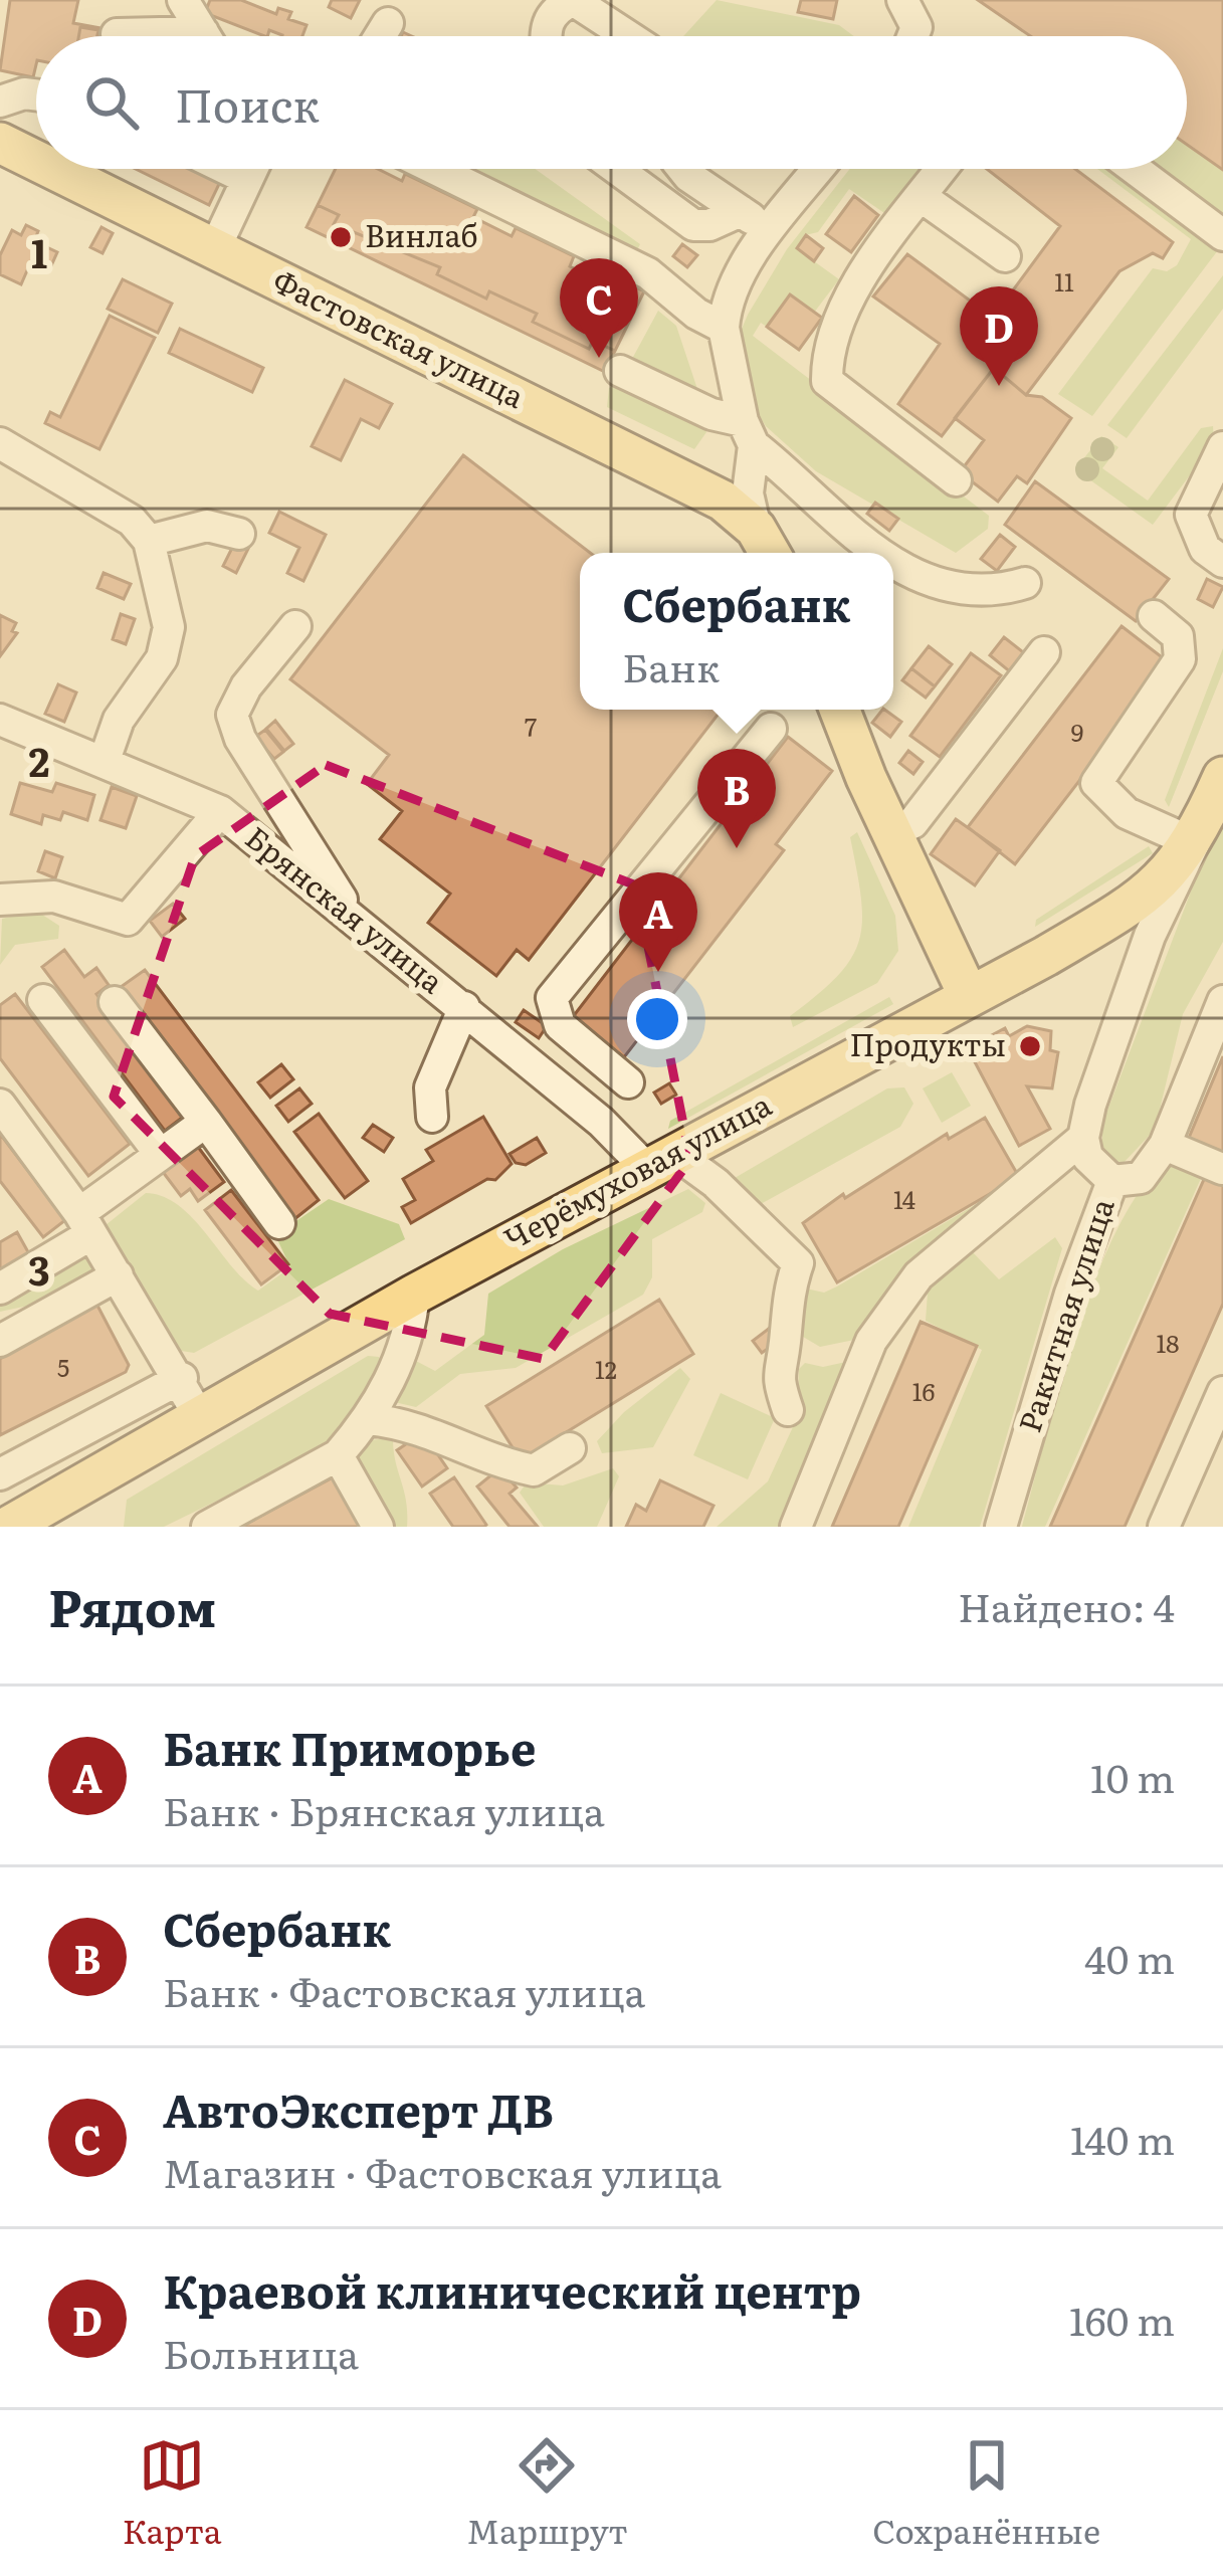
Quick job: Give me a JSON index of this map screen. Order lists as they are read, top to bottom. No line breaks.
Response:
{"streets":{"main road":["Фастовская улица","Черёмуховая улица"],"street":["Брянская улица","Ракитная улица"]},"crossings":[["Брянская улица","Черёмуховая улица"]],"places":["Винлаб","Продукты"],"house_numbers":["11","7","9","14","18","5","12","16"],"page":{"search":"Поиск","pins":["C","D","B","A"],"popup":["Сбербанк","Банк"],"heading":["Рядом","Найдено: 4"],"list":[{"mark":"A","name":"Банк Приморье","note":"Банк · Брянская улица","value":"10 m"},{"mark":"B","name":"Сбербанк","note":"Банк · Фастовская улица","value":"40 m"},{"mark":"C","name":"АвтоЭксперт ДВ","note":"Магазин · Фастовская улица","value":"140 m"},{"mark":"D","name":"Краевой клинический центр","note":"Больница","value":"160 m"}],"nav":["Карта","Маршрут","Сохранённые"]},"grid":{"rows":["1","2","3"]}}
